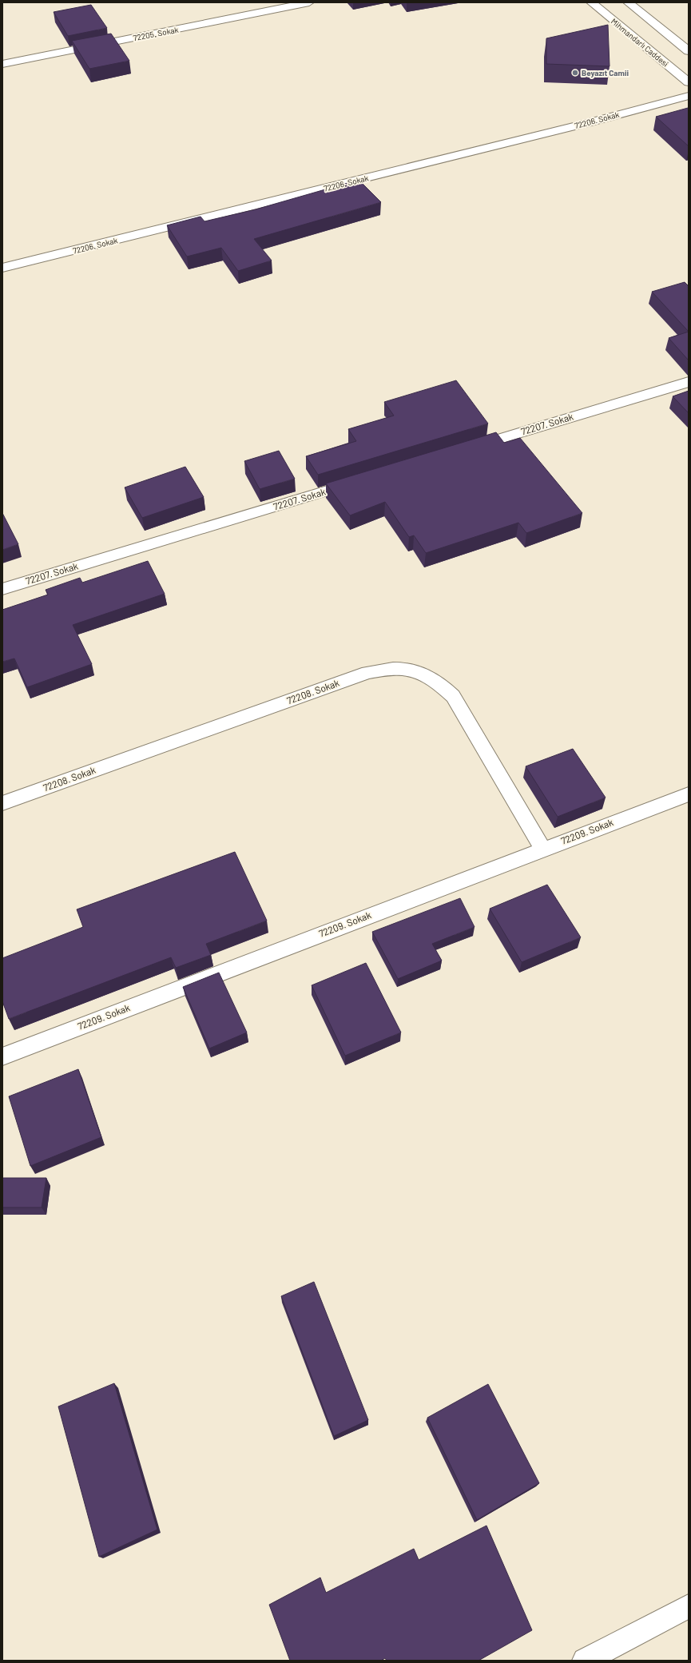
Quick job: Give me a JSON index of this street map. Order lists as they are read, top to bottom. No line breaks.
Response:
{"streets":{"street":["72205. Sokak","Mihmandarlı Caddesi","72206. Sokak","72207. Sokak","72208. Sokak","72209. Sokak"]},"crossings":[["72208. Sokak","72209. Sokak"]],"places":["Beyazıt Camii"]}
